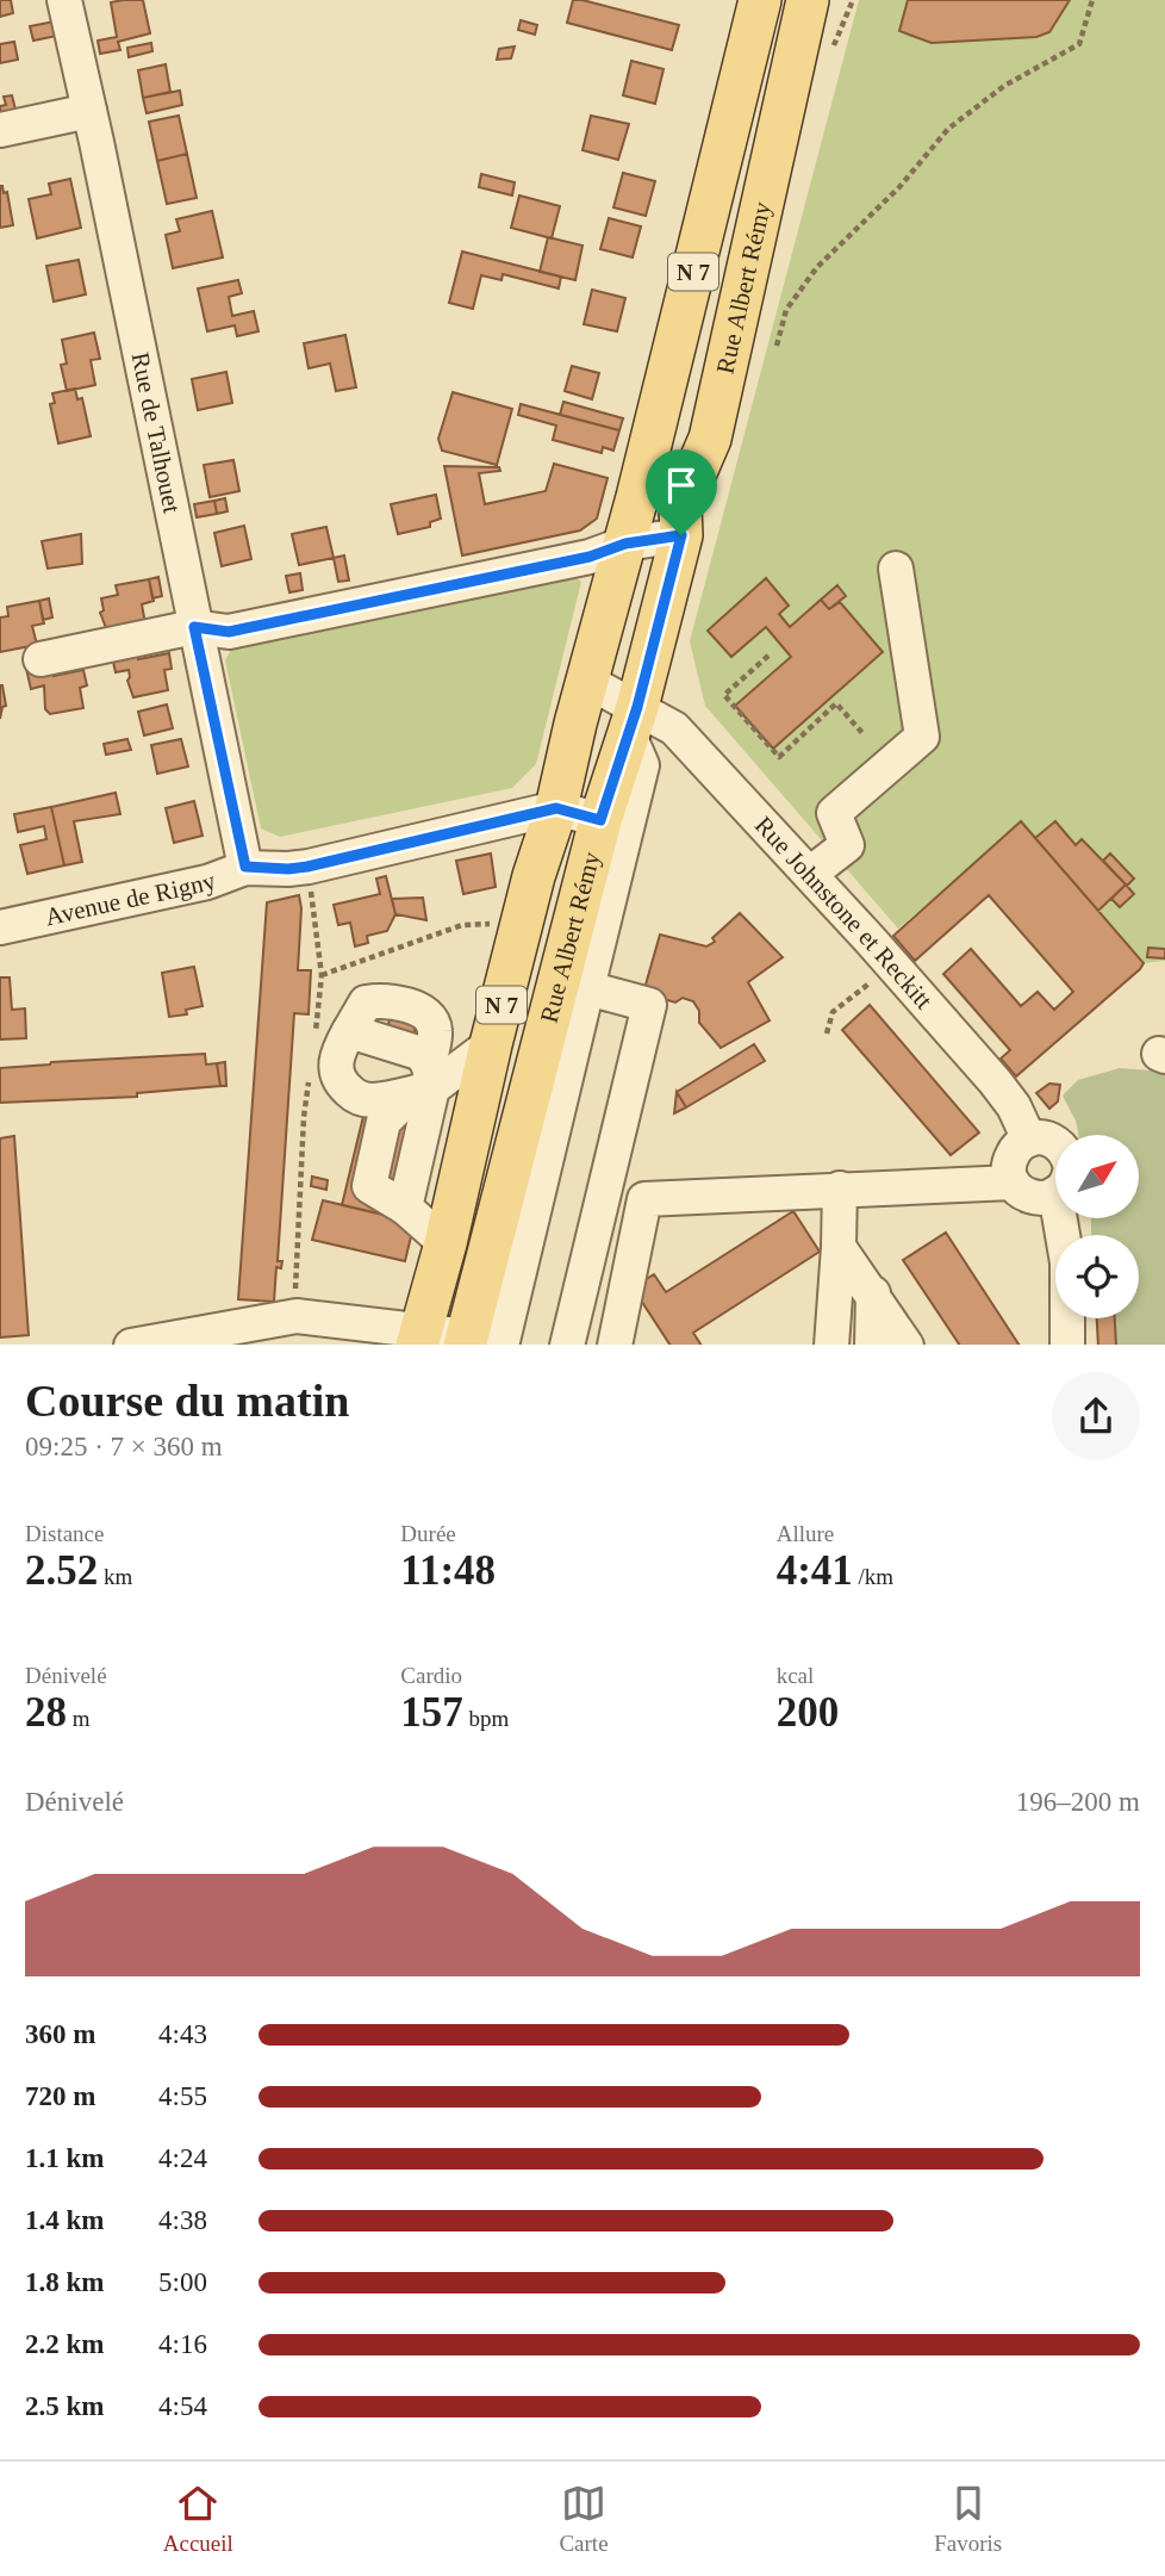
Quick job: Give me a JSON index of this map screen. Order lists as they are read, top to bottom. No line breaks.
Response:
{"streets":{"main road":["N 7","Rue Albert Rémy"],"street":["Rue de Talhouet","Avenue de Rigny","Rue Johnstone et Reckitt"]},"crossings":[["Rue Albert Rémy","Avenue de Rigny"],["Rue Albert Rémy","Rue Johnstone et Reckitt"],["Rue de Talhouet","Avenue de Rigny"]],"north":"top right","page":{"heading":["Course du matin","09:25 · 7 × 360 m"],"stats":[["Distance","2.52 km"],["Durée","11:48"],["Allure","4:41 /km"],["Dénivelé","28 m"],["Cardio","157 bpm"],["kcal","200"]],"chart":["Dénivelé","196–200 m"],"list":[{"name":"360 m","note":"4:43"},{"name":"720 m","note":"4:55"},{"name":"1.1 km","note":"4:24"},{"name":"1.4 km","note":"4:38"},{"name":"1.8 km","note":"5:00"},{"name":"2.2 km","note":"4:16"},{"name":"2.5 km","note":"4:54"}],"tabs":["Accueil","Carte","Favoris"]}}
